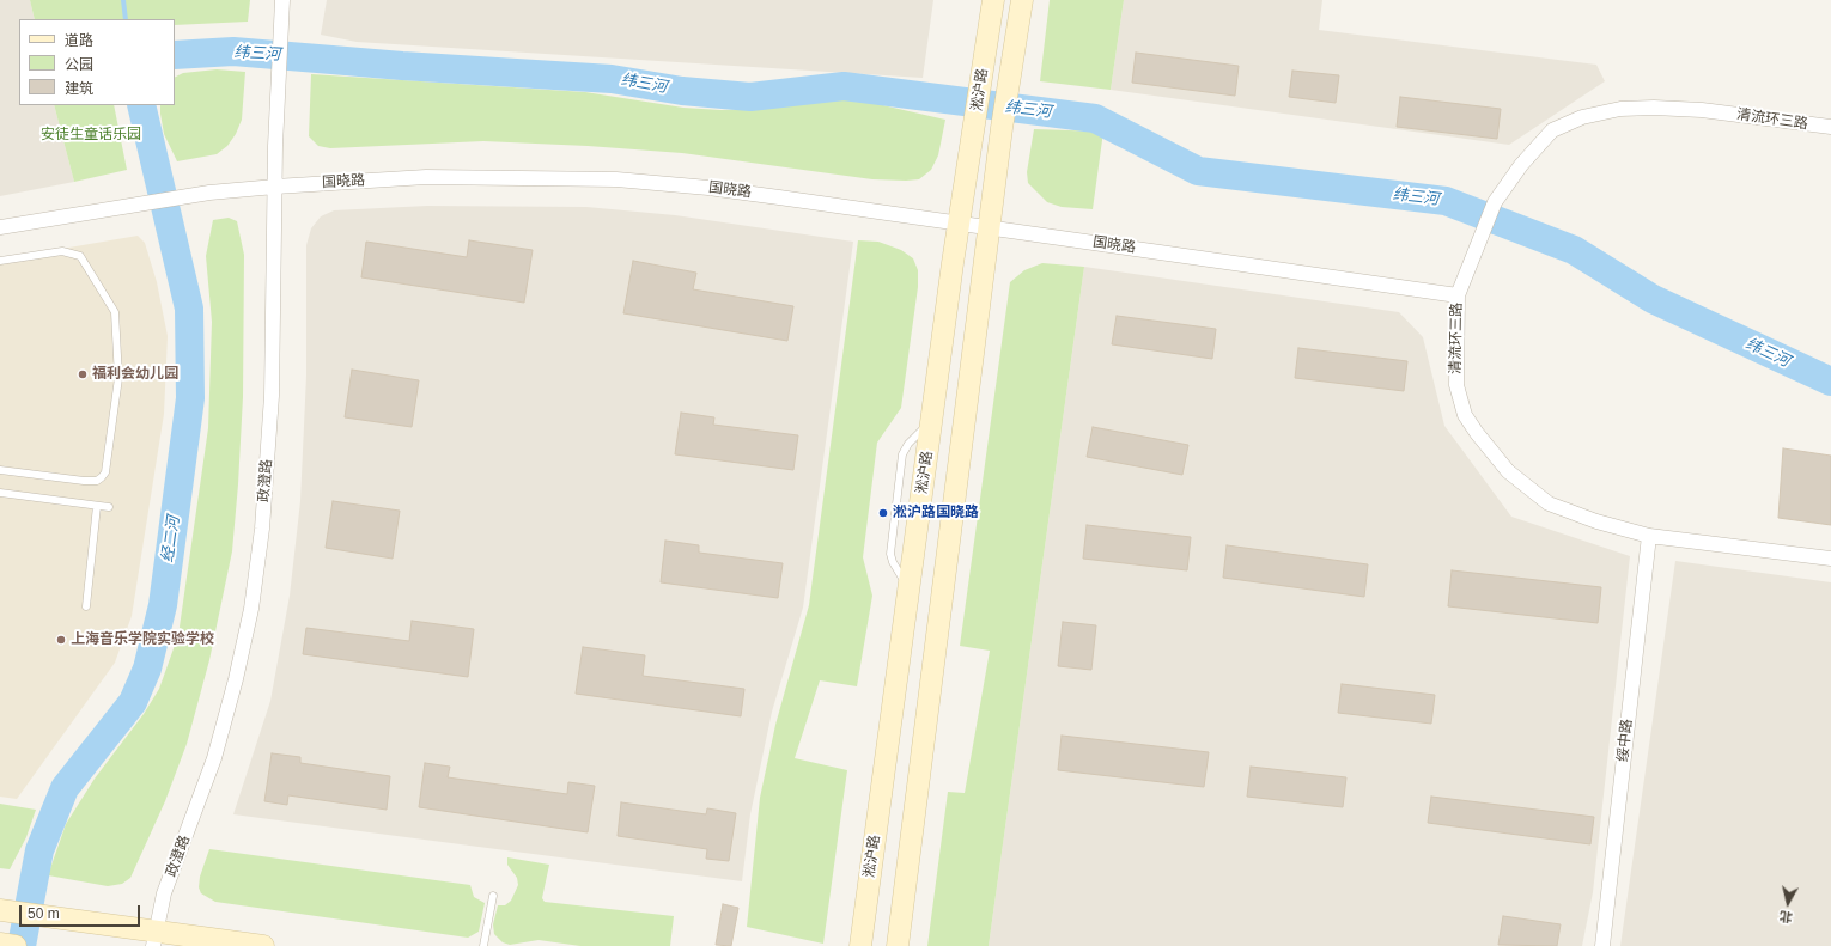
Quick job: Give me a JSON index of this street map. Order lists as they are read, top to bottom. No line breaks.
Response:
{"streets":{"main road":["淞沪路"],"street":["清流环三路","国晓路","政澄路","绥中路"]},"crossings":[["淞沪路","国晓路"],["清流环三路","国晓路"],["清流环三路","绥中路"],["国晓路","政澄路"]],"water":["纬三河","经二河"],"parks":["安徒生童话乐园"],"places":["福利会幼儿园","淞沪路国晓路","上海音乐学院实验学校"],"legend":["道路","公园","建筑"],"scale_bar":"50 m","north":"bottom"}
